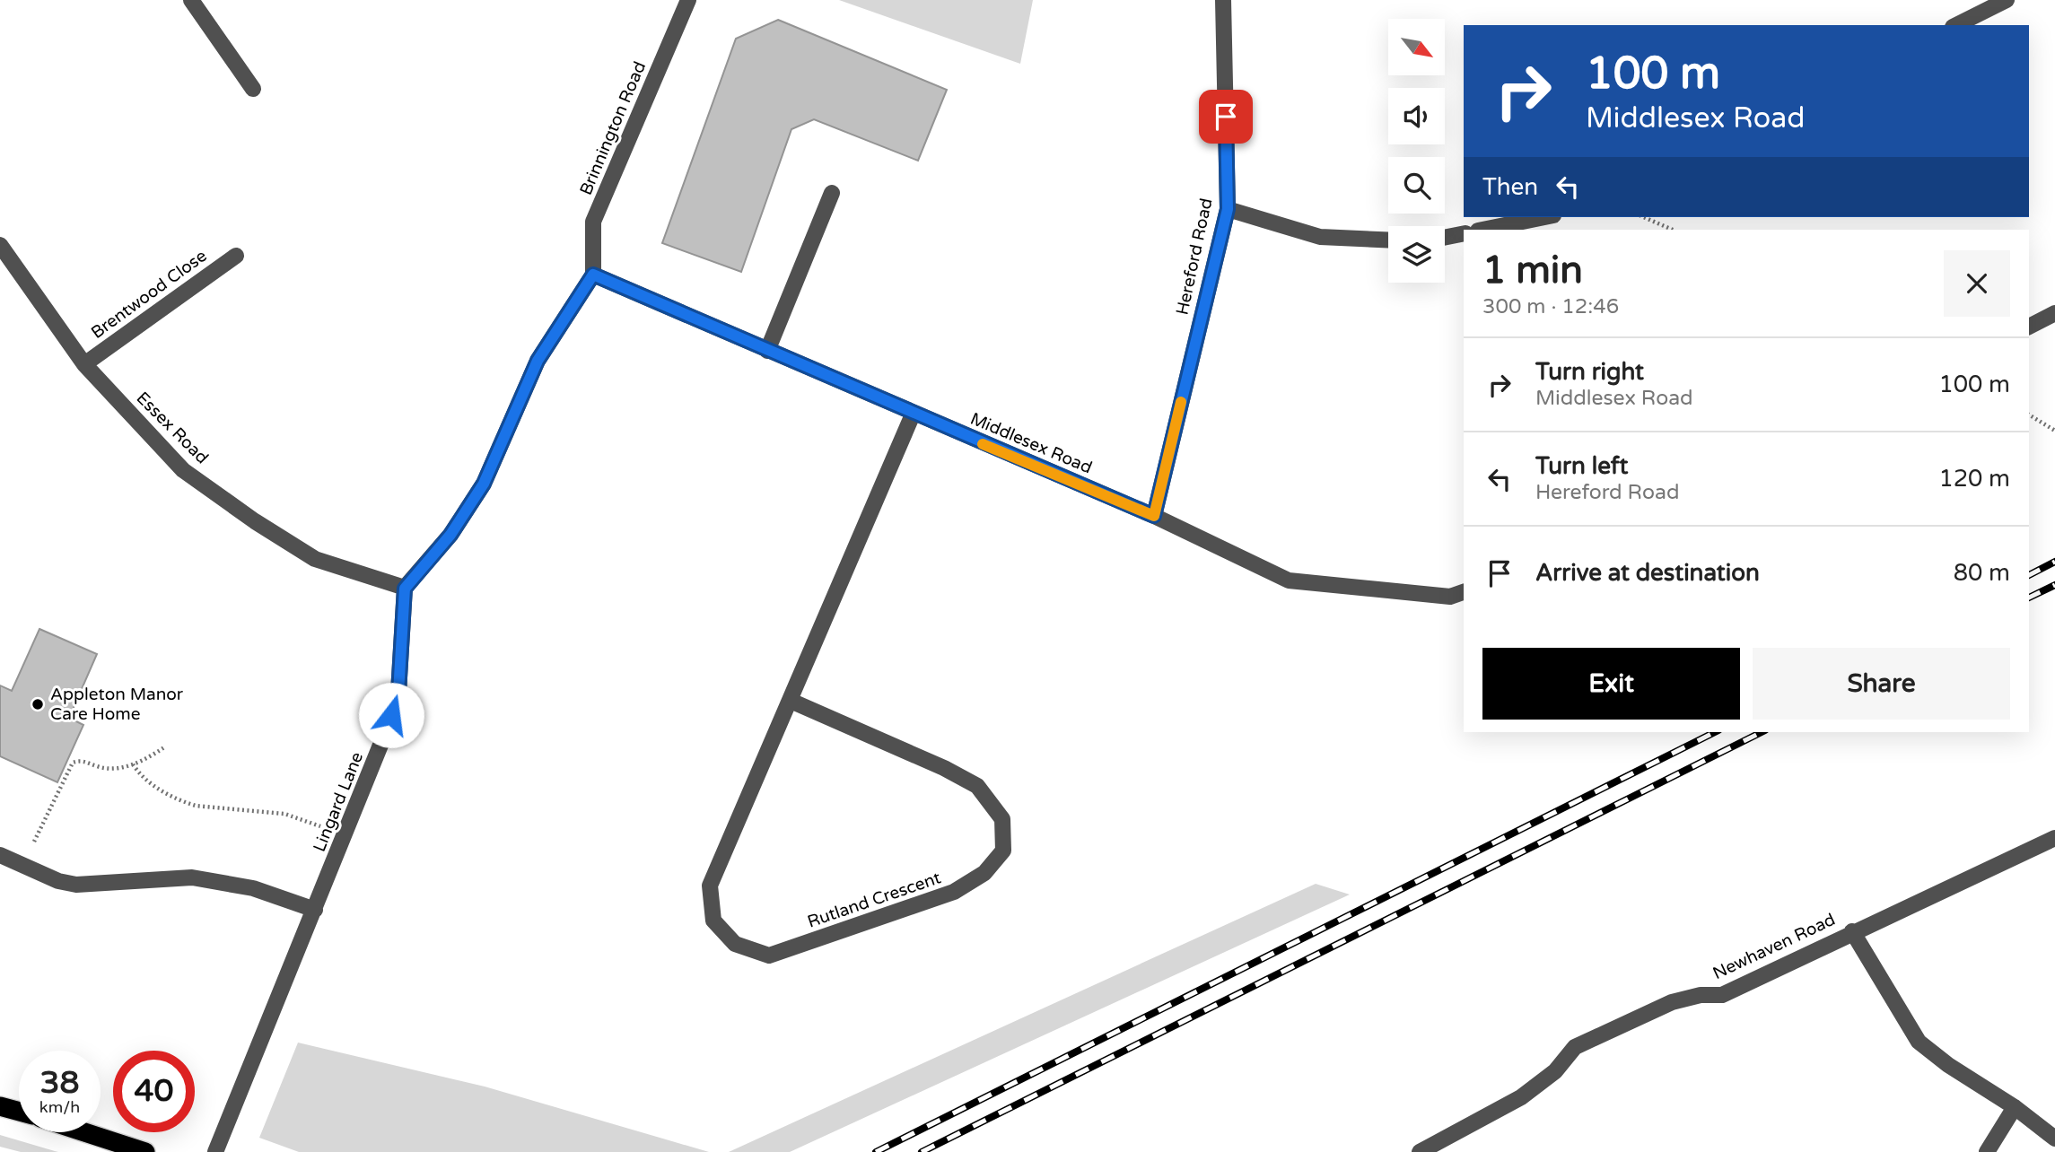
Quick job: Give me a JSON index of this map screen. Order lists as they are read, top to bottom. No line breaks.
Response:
{"streets":{"street":["Brinnington Road","Hereford Road","Brentwood Close","Essex Road","Middlesex Road","Lingard Lane","Rutland Crescent","Newhaven Road"]},"crossings":[["Brinnington Road","Middlesex Road"],["Hereford Road","Middlesex Road"],["Brentwood Close","Essex Road"],["Essex Road","Lingard Lane"],["Middlesex Road","Rutland Crescent"]],"places":["Appleton Manor Care Home"],"north":"bottom right","page":{"turn":["100 m","Middlesex Road"],"then":"Then","heading":["1 min","300 m · 12:46"],"list":[{"name":"Turn right","note":"Middlesex Road","value":"100 m"},{"name":"Turn left","note":"Hereford Road","value":"120 m"},{"name":"Arrive at destination","value":"80 m"}],"buttons":["Exit","Share"],"speed":"38 km/h","limit":"40"}}
